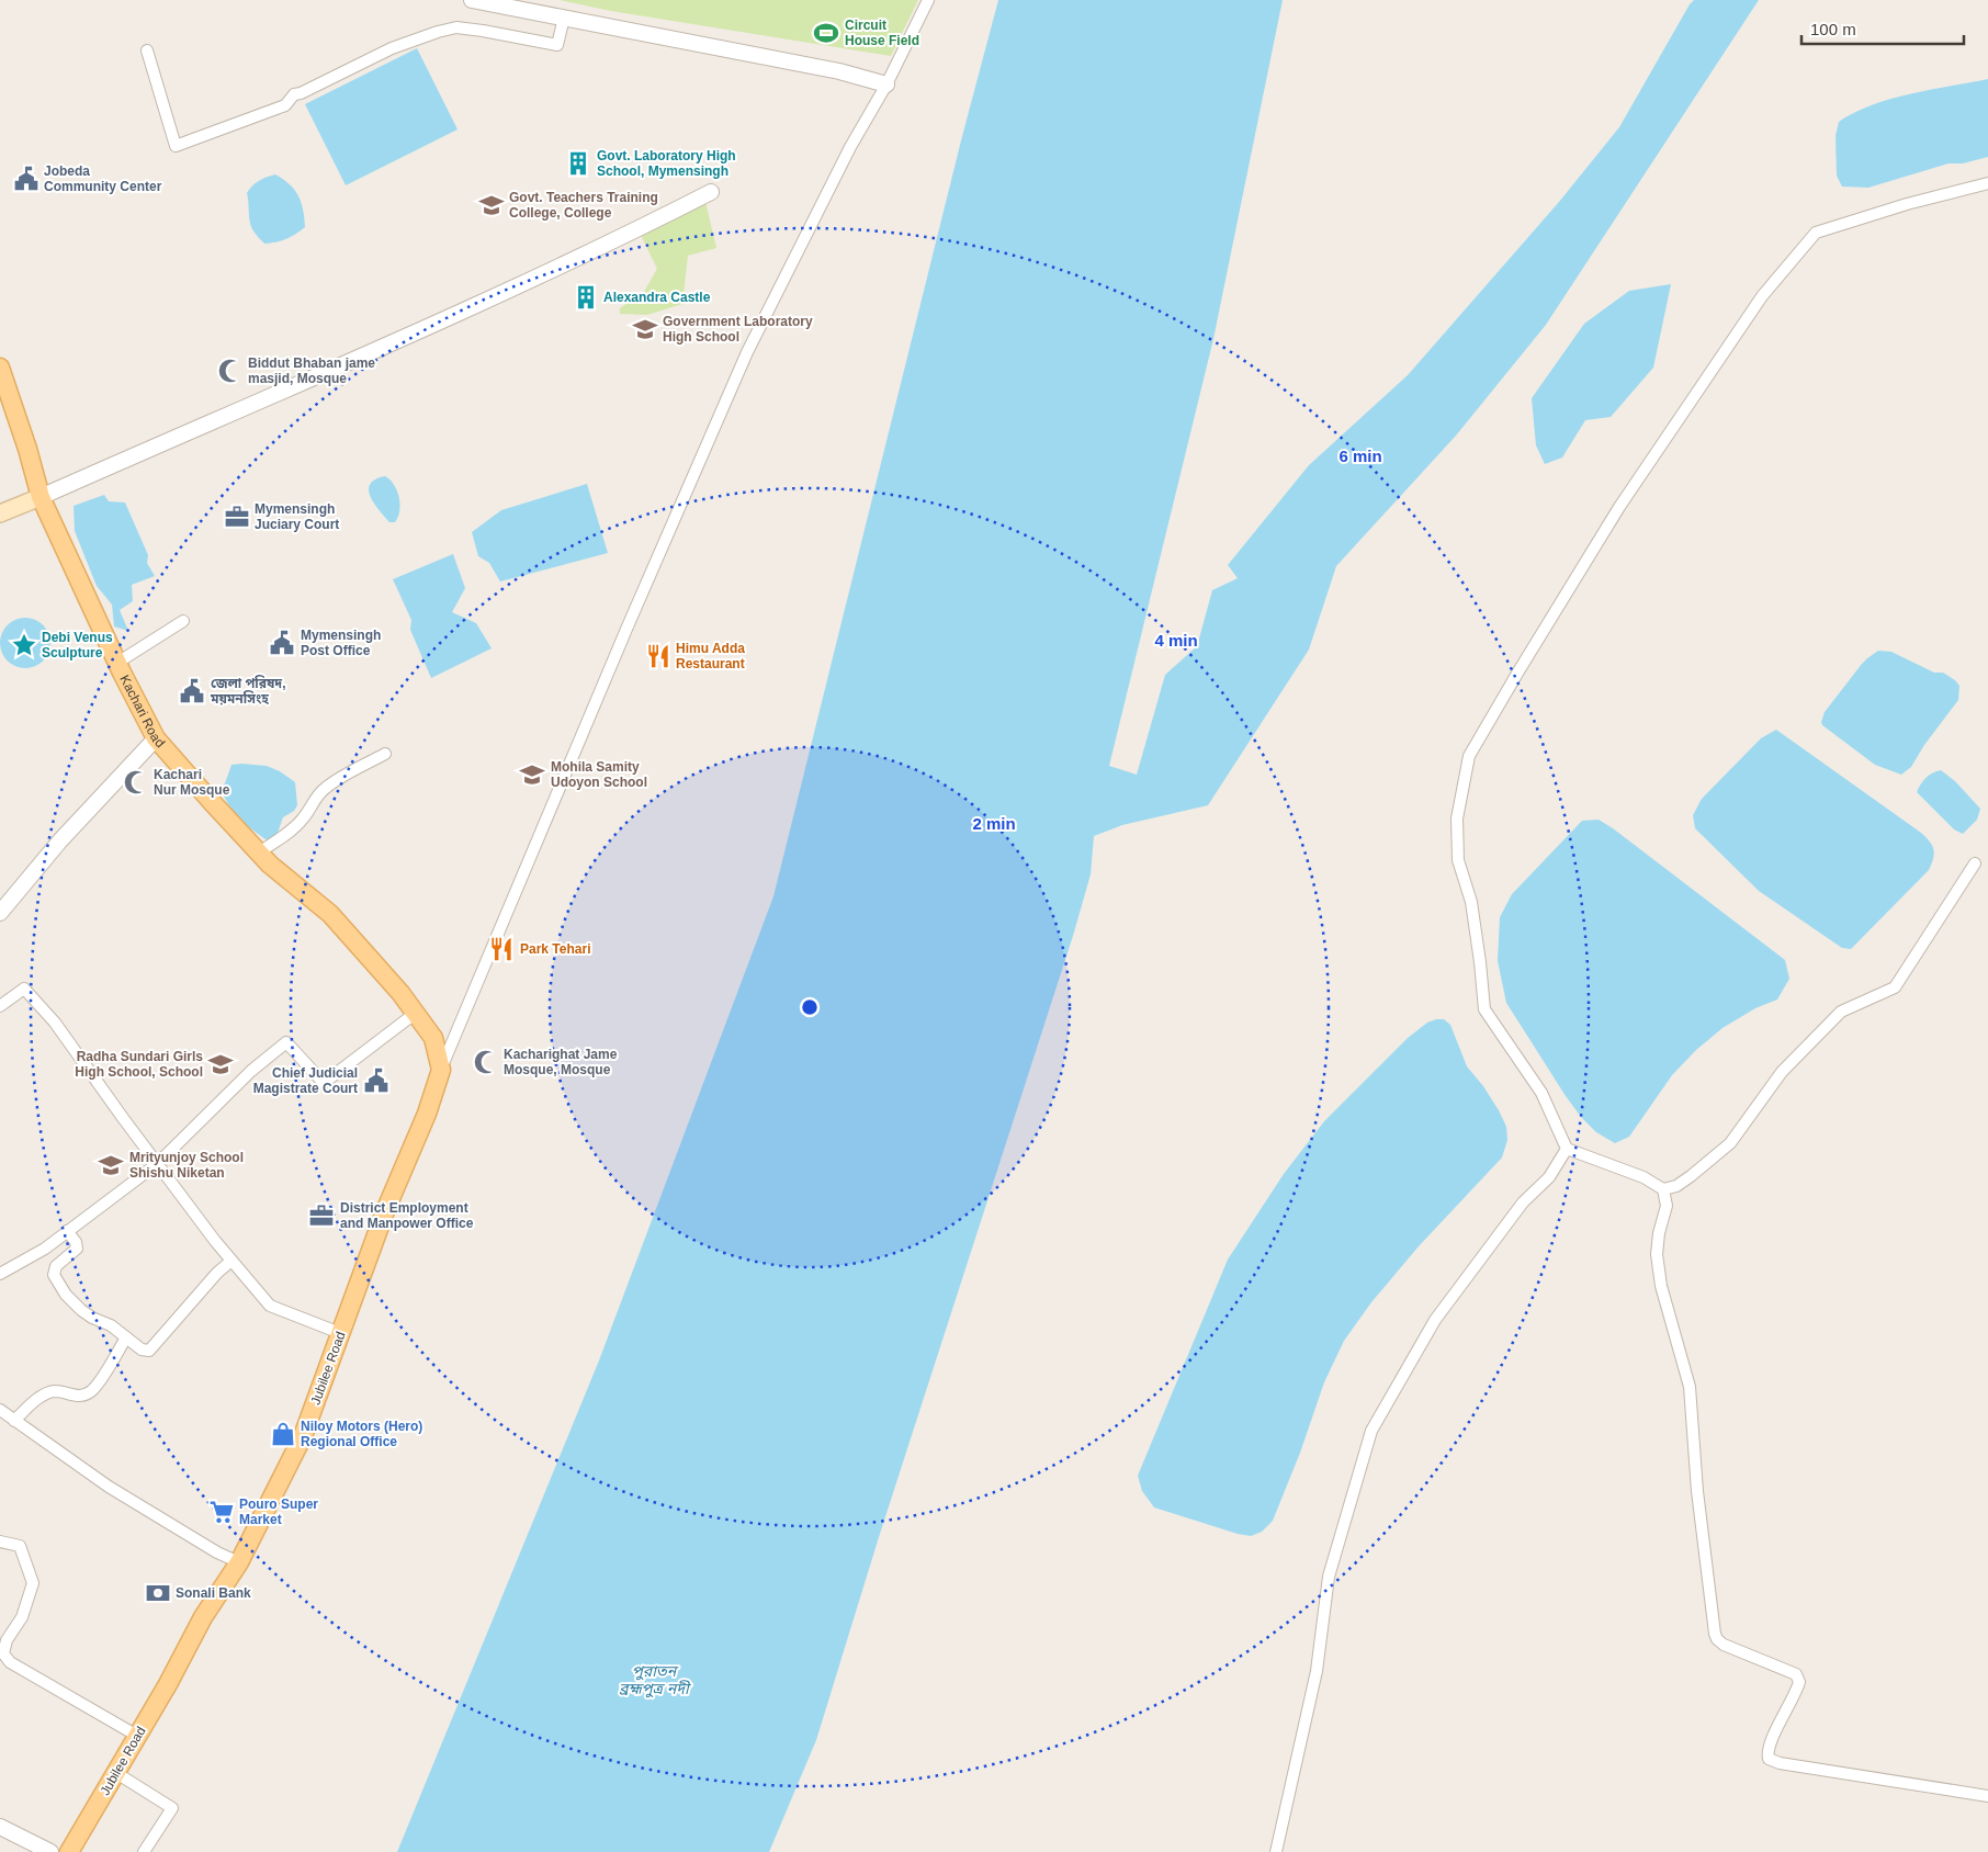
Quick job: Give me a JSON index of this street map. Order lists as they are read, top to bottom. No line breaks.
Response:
{"streets":{"main road":["Kachari Road","Jubilee Road"]},"crossings":[["Kachari Road","Jubilee Road"]],"water":["পুরাতন ব্রহ্মপুত্র নদী"],"places":{"sports":["Circuit House Field"],"building":["Govt. Laboratory High School, Mymensingh","Alexandra Castle"],"public building":["Jobeda Community Center","Mymensingh Post Office","জেলা পরিষদ, ময়মনসিংহ","Chief Judicial Magistrate Court"],"school or university":["Govt. Teachers Training College, College","Government Laboratory High School","Mohila Samity Udoyon School","Radha Sundari Girls High School, School","Mrityunjoy School Shishu Niketan"],"mosque":["Biddut Bhaban jame masjid, Mosque","Kachari Nur Mosque","Kacharighat Jame Mosque, Mosque"],"office":["Mymensingh Juciary Court","District Employment and Manpower Office"],"place":["Debi Venus Sculpture"],"restaurant":["Himu Adda Restaurant","Park Tehari"],"shop":["Niloy Motors (Hero) Regional Office"],"supermarket":["Pouro Super Market"],"bank":["Sonali Bank"]},"scale_bar":"100 m","rings":["6 min","4 min","2 min"]}
